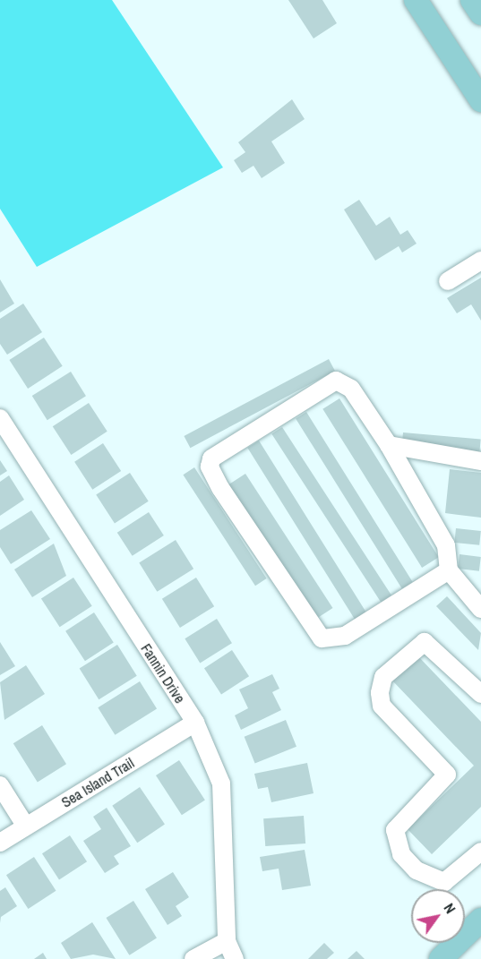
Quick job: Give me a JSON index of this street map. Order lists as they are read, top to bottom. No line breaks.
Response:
{"streets":{"street":["Fannin Drive","Sea Island Trail"]},"crossings":[["Fannin Drive","Sea Island Trail"]],"north":"top right"}
